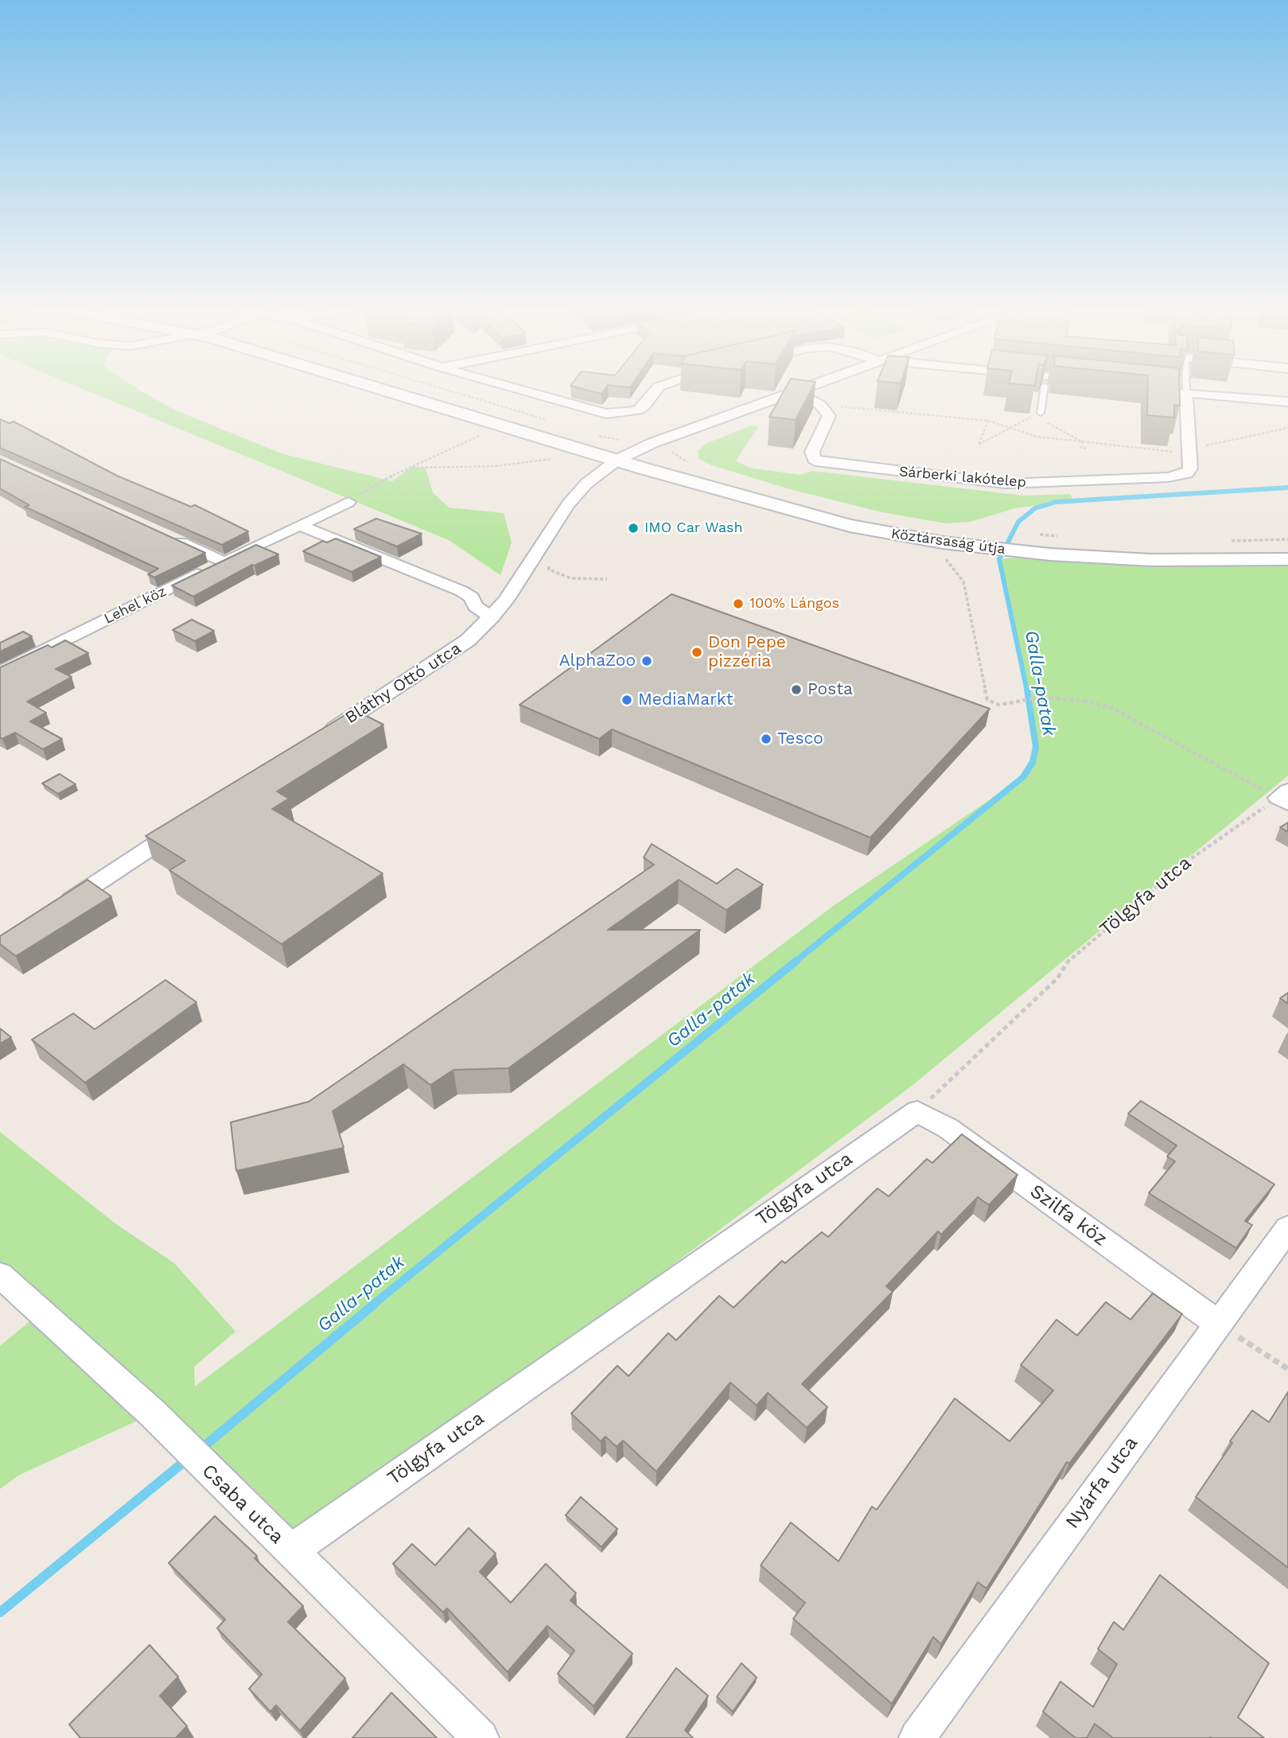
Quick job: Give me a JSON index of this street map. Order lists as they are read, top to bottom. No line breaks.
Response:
{"streets":{"street":["Sárberki lakótelep","Köztársaság útja","Lehel köz","Bláthy Ottó utca","Tölgyfa utca","Szilfa köz","Nyárfa utca","Csaba utca"]},"crossings":[["Köztársaság útja","Bláthy Ottó utca"],["Tölgyfa utca","Szilfa köz"],["Tölgyfa utca","Csaba utca"],["Szilfa köz","Nyárfa utca"]],"water":["Galla-patak"],"places":["IMO Car Wash","100% Lángos","Don Pepe pizzéria","AlphaZoo","Posta","MediaMarkt","Tesco"]}
